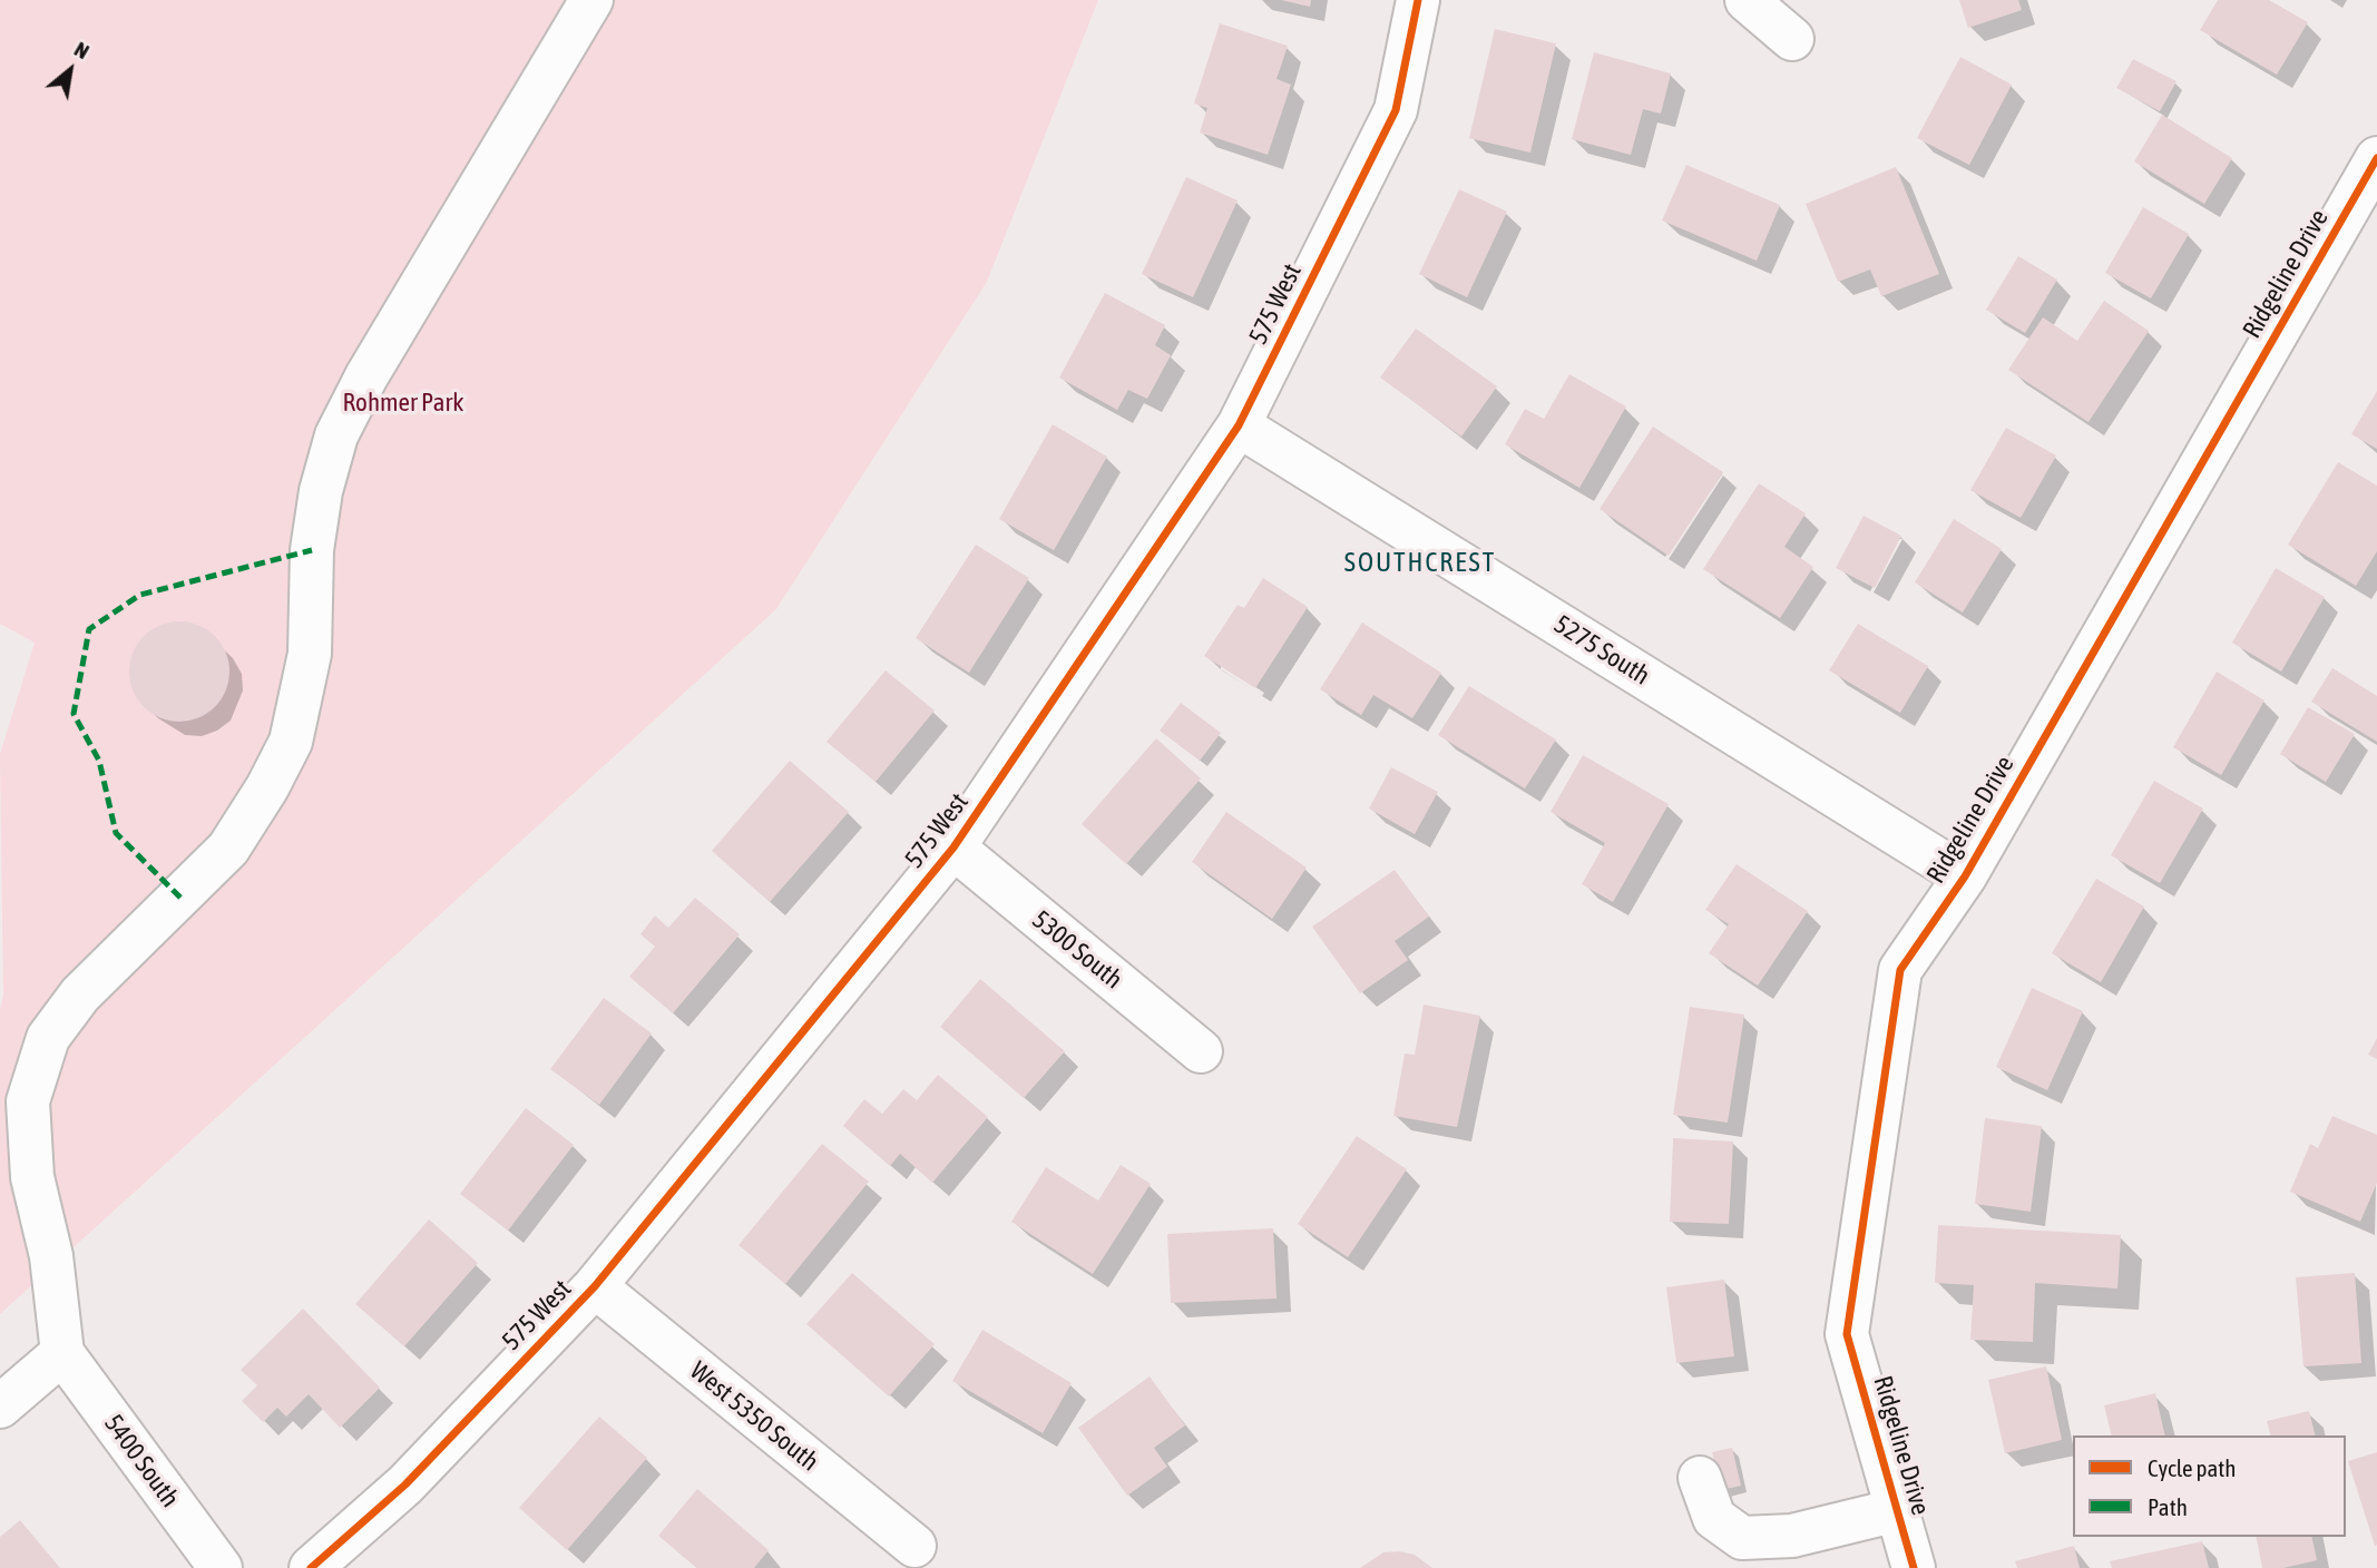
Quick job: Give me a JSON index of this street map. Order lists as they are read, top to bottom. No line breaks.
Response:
{"streets":{"street":["Ridgeline Drive","575 West","5275 South","5300 South","West 5350 South","5400 South"]},"crossings":[["Ridgeline Drive","5275 South"],["575 West","5275 South"],["575 West","5300 South"],["575 West","West 5350 South"]],"districts":["SOUTHCREST"],"parks":["Rohmer Park"],"legend":["Cycle path","Path"],"north":"top right"}
